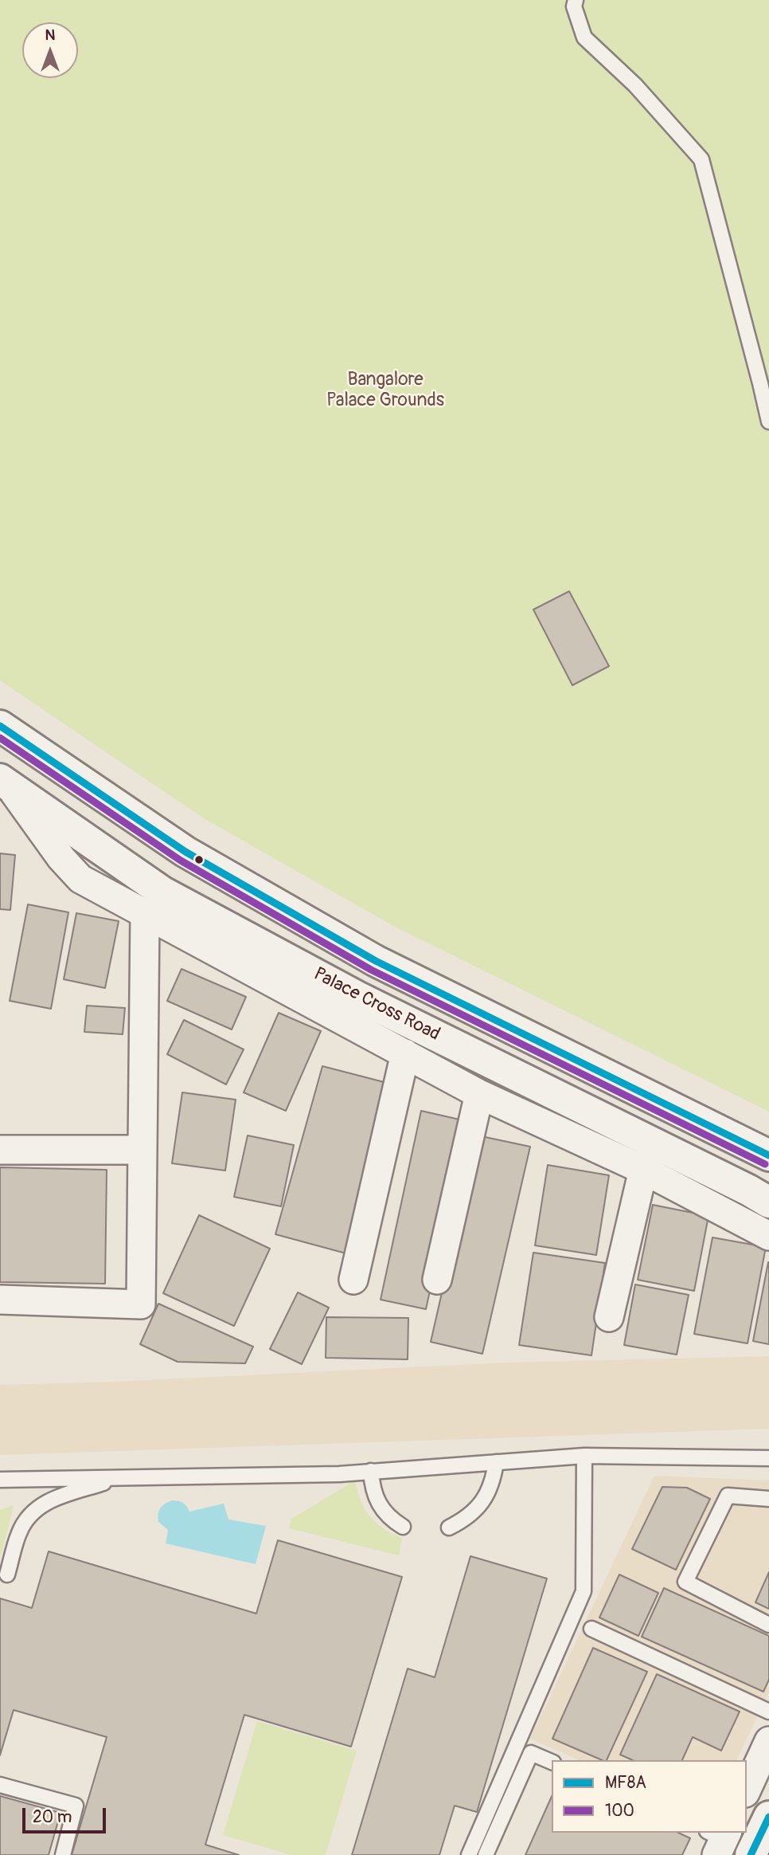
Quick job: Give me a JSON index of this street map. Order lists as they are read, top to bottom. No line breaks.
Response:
{"streets":{"street":["Palace Cross Road"]},"parks":["Bangalore Palace Grounds"],"lines":["transit line MF8A","transit line 100"],"legend":["MF8A","100"],"scale_bar":"20 m","north":"top"}
